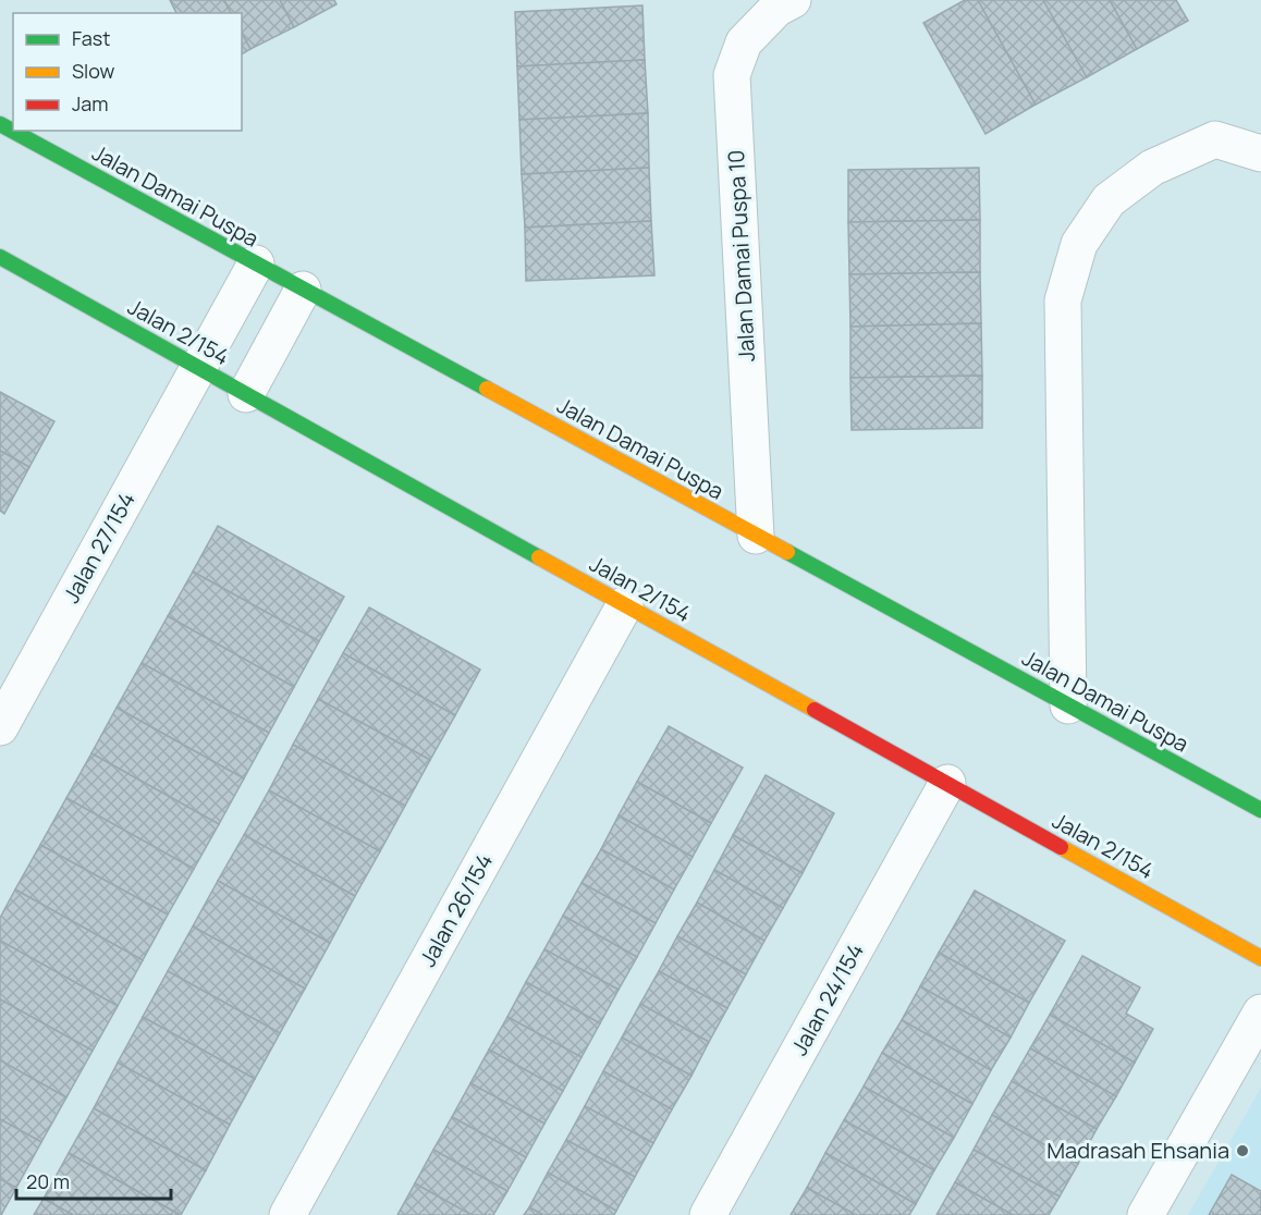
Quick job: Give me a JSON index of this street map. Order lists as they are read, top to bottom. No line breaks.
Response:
{"streets":{"street":["Jalan Damai Puspa","Jalan Damai Puspa 10","Jalan 2/154","Jalan 27/154","Jalan 26/154","Jalan 24/154"]},"crossings":[["Jalan Damai Puspa","Jalan Damai Puspa 10"],["Jalan Damai Puspa","Jalan 27/154"],["Jalan 2/154","Jalan 27/154"],["Jalan 2/154","Jalan 26/154"],["Jalan 2/154","Jalan 24/154"]],"places":["Madrasah Ehsania"],"legend":["Fast","Slow","Jam"],"scale_bar":"20 m"}
